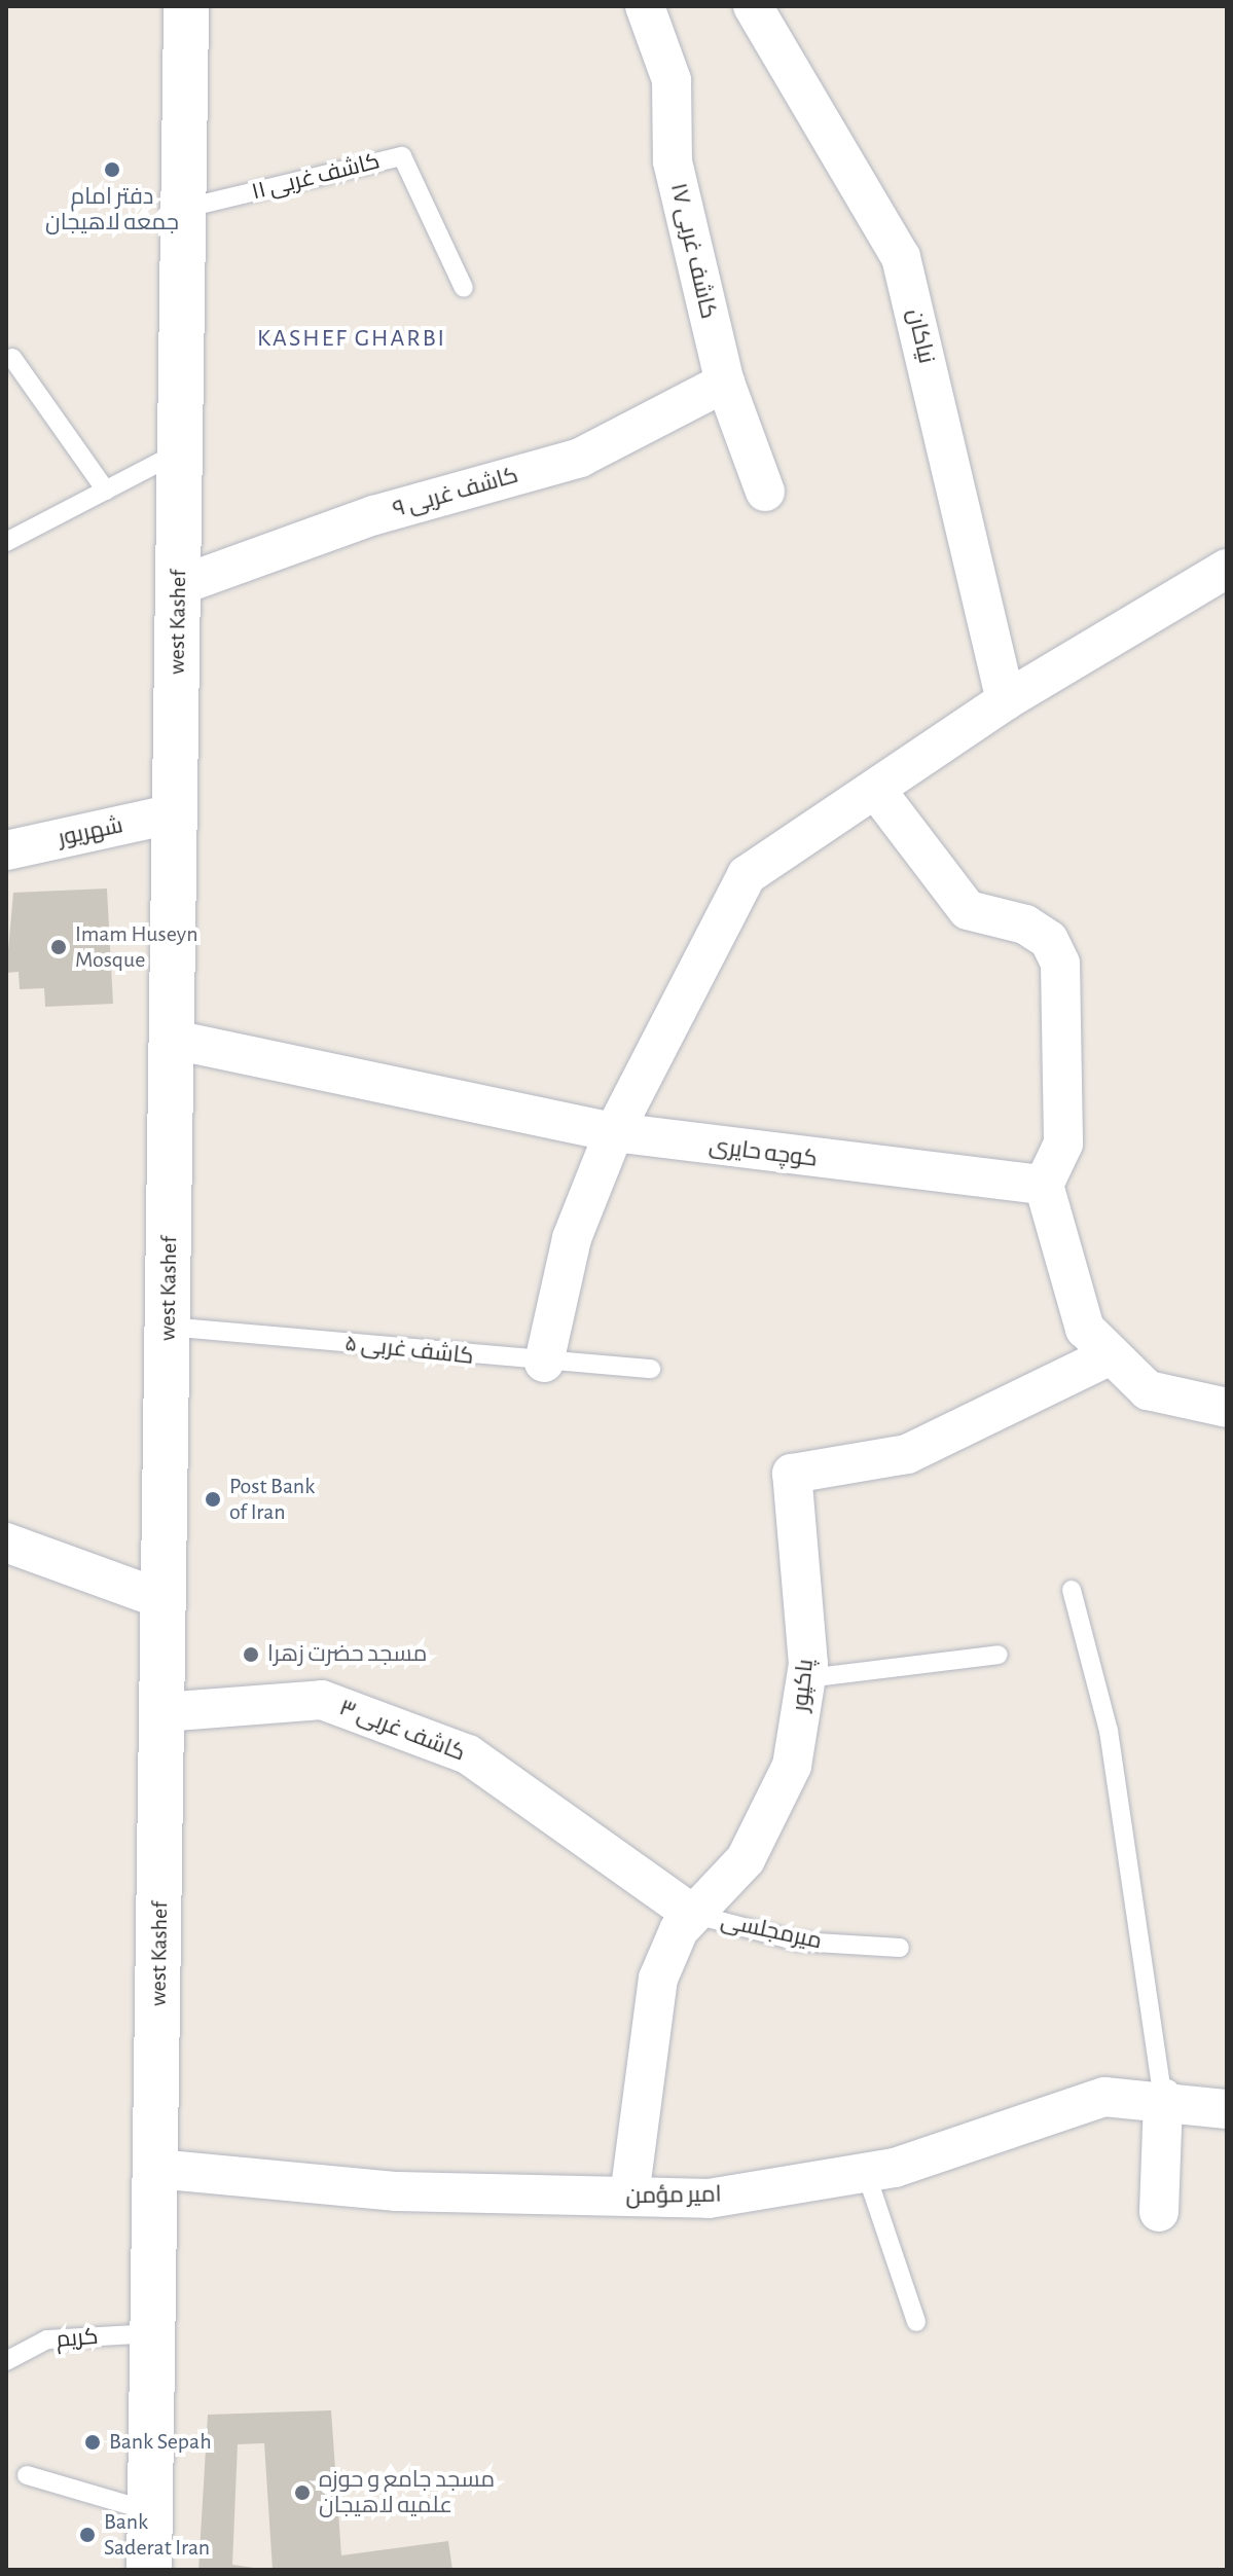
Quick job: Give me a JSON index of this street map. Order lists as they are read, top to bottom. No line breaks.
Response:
{"streets":{"main road":["west Kashef"],"street":["کاشف غربی ۱۷","نیاکان","کاشف غربی ۹","شهریور","کوچه حایری","پاکپور","کاشف غربی ۳","امیر مؤمن"],"lane":["کاشف غربی ۱۱","کاشف غربی ۵","میرمجلسی","کریم"]},"crossings":[["کاشف غربی ۱۱","west Kashef"],["کاشف غربی ۱۷","کاشف غربی ۹"],["کاشف غربی ۹","west Kashef"],["west Kashef","شهریور"],["west Kashef","کوچه حایری"],["west Kashef","کاشف غربی ۵"],["west Kashef","کاشف غربی ۳"],["west Kashef","امیر مؤمن"],["west Kashef","کریم"],["پاکپور","کاشف غربی ۳"],["پاکپور","میرمجلسی"],["پاکپور","امیر مؤمن"],["کاشف غربی ۳","میرمجلسی"]],"districts":["KASHEF GHARBI"],"places":["دفتر امام جمعه لاهیجان","Imam Huseyn Mosque","Post Bank of Iran","مسجد حضرت زهرا","Bank Sepah","مسجد جامع و حوزه علمیه لاهیجان","Bank Saderat Iran"]}
